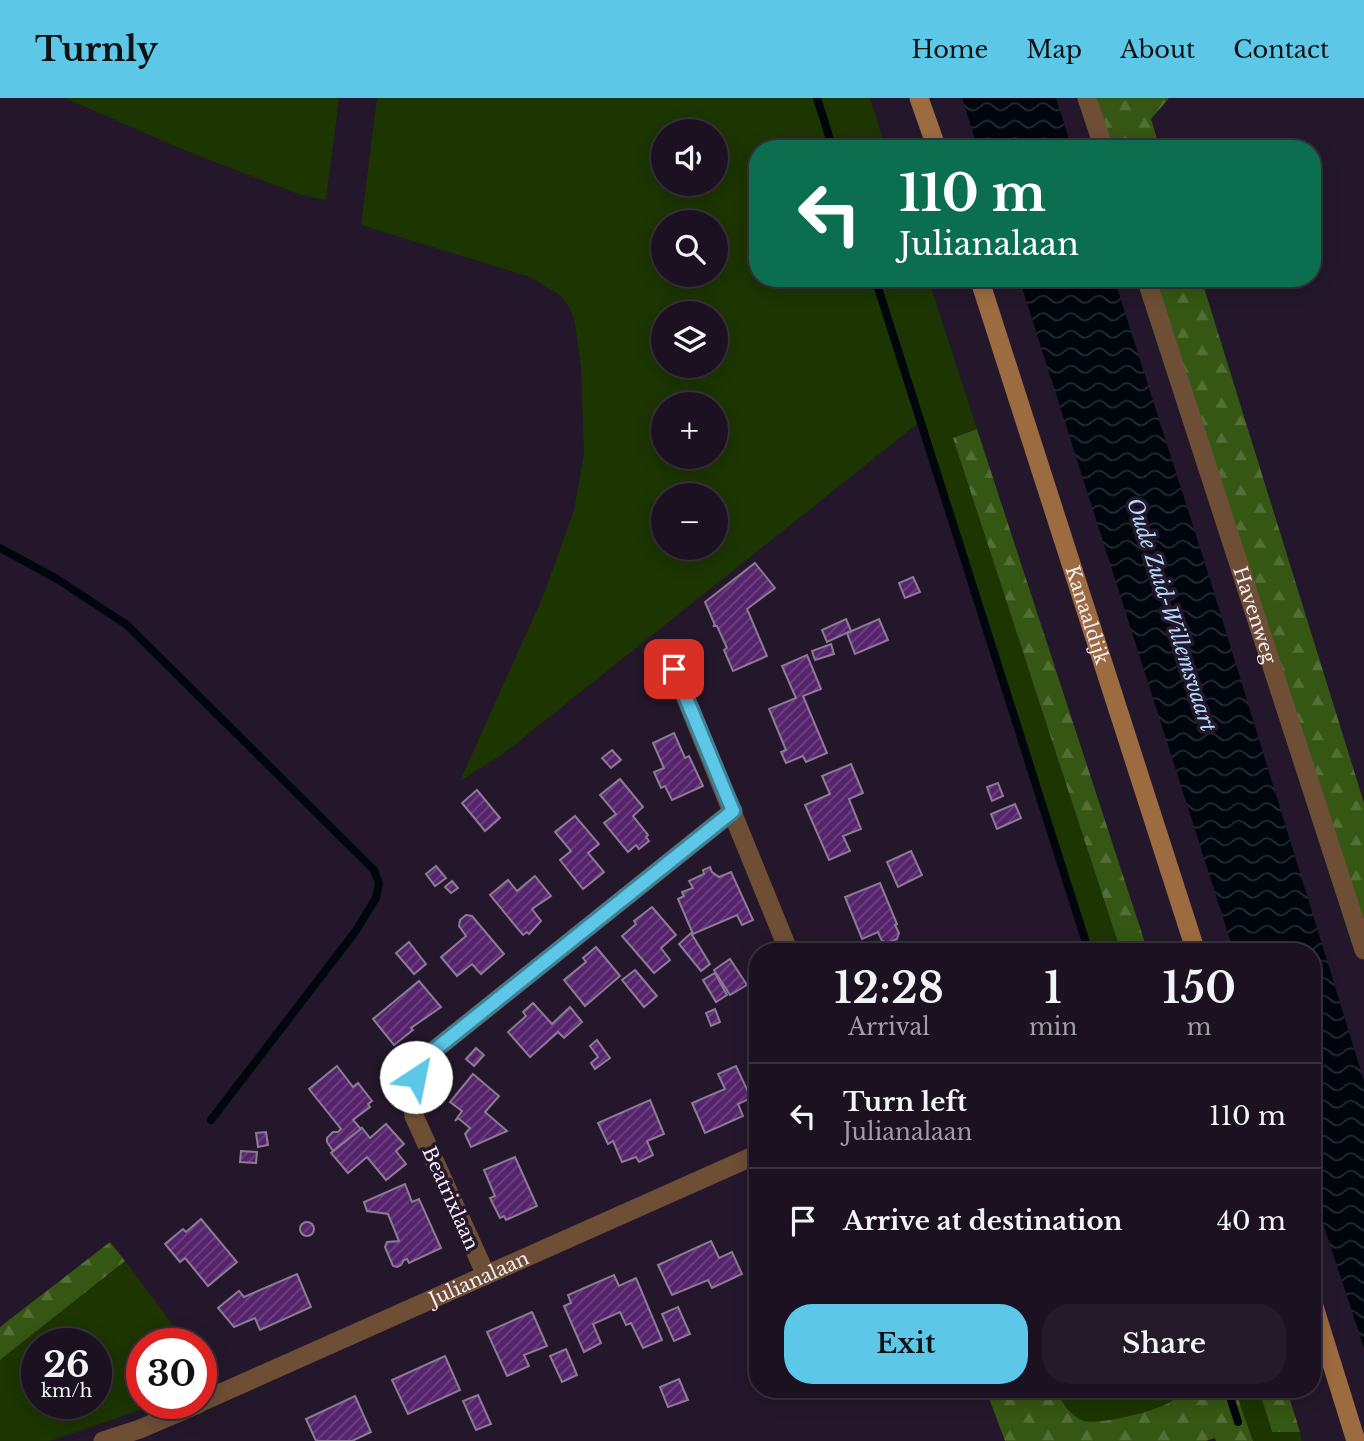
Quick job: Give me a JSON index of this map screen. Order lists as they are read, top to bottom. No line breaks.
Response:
{"streets":{"main road":["Kanaaldijk"],"street":["Havenweg","Beatrixlaan","Julianalaan"]},"crossings":[["Beatrixlaan","Julianalaan"]],"water":["Oude Zuid-Willemsvaart"],"page":{"header":"Turnly","nav":["Home","Map","About","Contact"],"map_buttons":["+","−"],"turn":["110 m","Julianalaan"],"eta":["12:28","Arrival","1","min","150","m"],"list":[{"name":"Turn left","note":"Julianalaan","value":"110 m"},{"name":"Arrive at destination","value":"40 m"}],"buttons":["Exit","Share"],"speed":"26 km/h","limit":"30"}}
